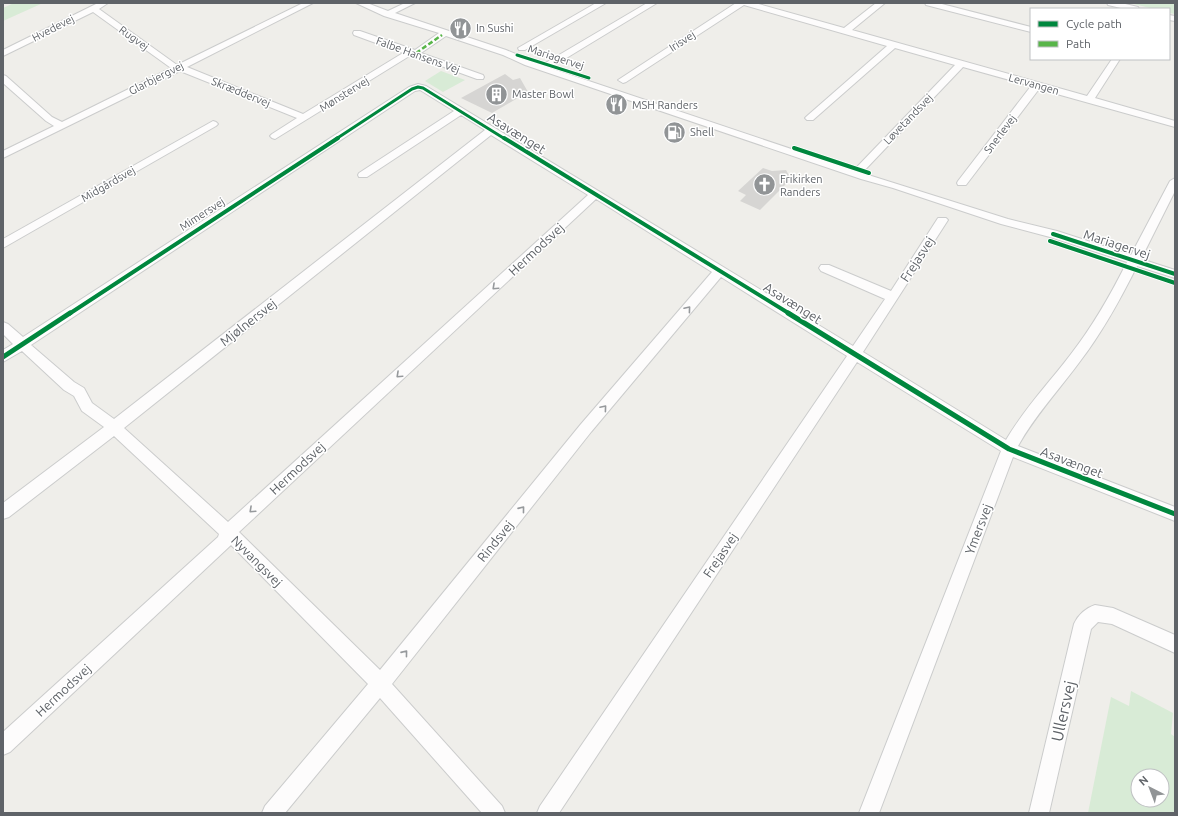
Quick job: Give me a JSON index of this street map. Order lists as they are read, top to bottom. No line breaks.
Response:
{"streets":{"street":["Hvedevej","Rugvej","Irisvej","Falbe Hansens Vej","Mariagervej","Glarbjergvej","Lervangen","Skræddervej","Mønstervej","Løvetandsvej","Asavænget","Snerlevej","Midgårdsvej","Mimersvej","Hermodsvej","Frejasvej","Mjølnersvej","Ymersvej","Rindsvej","Nyvangsvej","Ullersvej"]},"crossings":[["Hvedevej","Rugvej"],["Rugvej","Glarbjergvej"],["Rugvej","Skræddervej"],["Falbe Hansens Vej","Mønstervej"],["Mariagervej","Løvetandsvej"],["Mariagervej","Ymersvej"],["Glarbjergvej","Skræddervej"],["Lervangen","Løvetandsvej"],["Lervangen","Snerlevej"],["Skræddervej","Mønstervej"],["Asavænget","Mimersvej"],["Asavænget","Hermodsvej"],["Asavænget","Frejasvej"],["Asavænget","Mjølnersvej"],["Asavænget","Ymersvej"],["Asavænget","Rindsvej"],["Mimersvej","Nyvangsvej"],["Hermodsvej","Nyvangsvej"],["Mjølnersvej","Nyvangsvej"],["Rindsvej","Nyvangsvej"]],"one_way":["Hermodsvej","Rindsvej"],"places":{"restaurant":["In Sushi","MSH Randers"],"building":["Master Bowl"],"fuel station":["Shell"],"church":["Frikirken Randers"]},"legend":["Cycle path","Path"],"north":"top left"}
